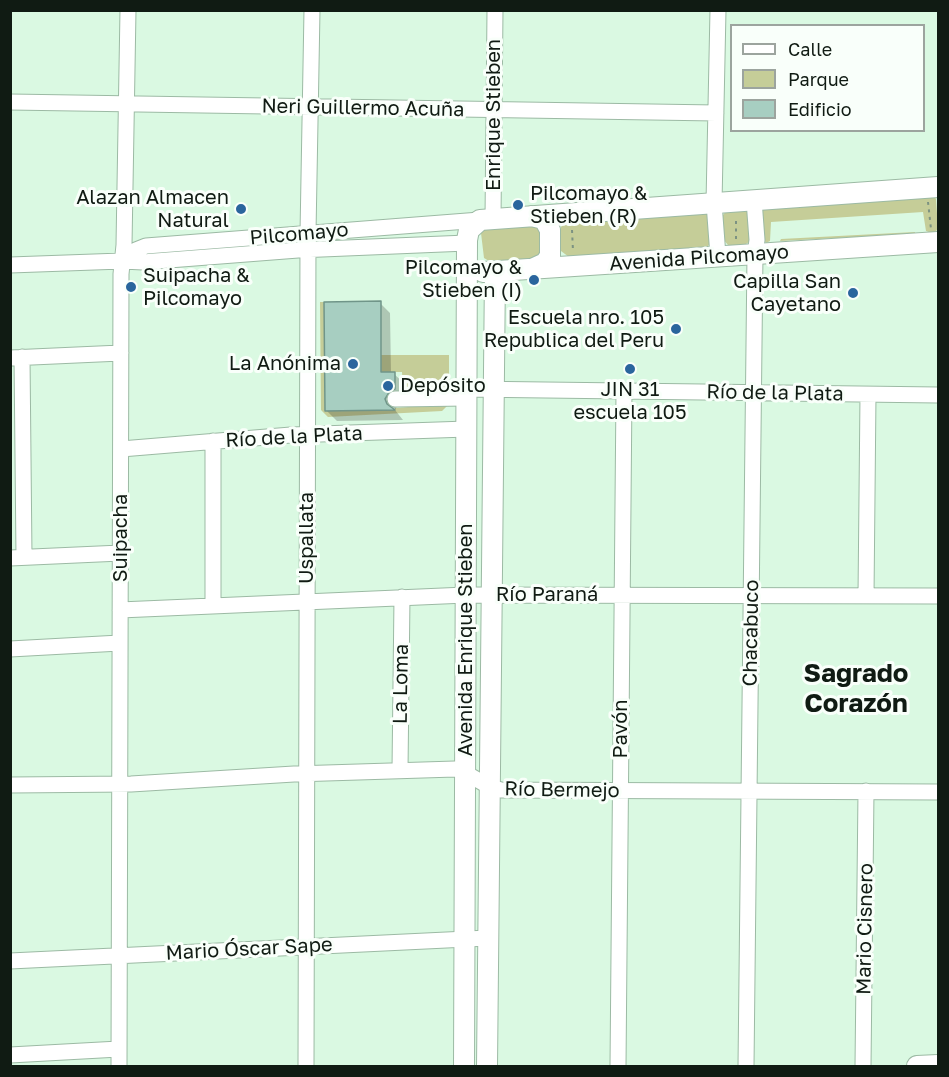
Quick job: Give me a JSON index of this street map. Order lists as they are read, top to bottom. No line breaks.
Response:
{"streets":{"main road":["Avenida Pilcomayo","Avenida Enrique Stieben"],"street":["Neri Guillermo Acuña","Enrique Stieben","Pilcomayo","Río de la Plata","Suipacha","Uspallata","Río Paraná","Chacabuco","La Loma","Pavón","Río Bermejo","Mario Cisnero","Mario Óscar Sape"]},"crossings":[["Neri Guillermo Acuña","Enrique Stieben"],["Neri Guillermo Acuña","Suipacha"],["Neri Guillermo Acuña","Uspallata"],["Enrique Stieben","Pilcomayo"],["Enrique Stieben","Avenida Pilcomayo"],["Enrique Stieben","Avenida Enrique Stieben"],["Pilcomayo","Avenida Pilcomayo"],["Pilcomayo","Suipacha"],["Pilcomayo","Uspallata"],["Pilcomayo","Avenida Enrique Stieben"],["Avenida Pilcomayo","Chacabuco"],["Avenida Pilcomayo","Avenida Enrique Stieben"],["Río de la Plata","Suipacha"],["Río de la Plata","Uspallata"],["Río de la Plata","Chacabuco"],["Río de la Plata","Avenida Enrique Stieben"],["Río de la Plata","Pavón"],["Suipacha","Río Paraná"],["Suipacha","Río Bermejo"],["Suipacha","Mario Óscar Sape"],["Uspallata","Río Paraná"],["Uspallata","Río Bermejo"],["Uspallata","Mario Óscar Sape"],["Río Paraná","Chacabuco"],["Río Paraná","Avenida Enrique Stieben"],["Río Paraná","La Loma"],["Río Paraná","Pavón"],["Chacabuco","Río Bermejo"],["Avenida Enrique Stieben","Río Bermejo"],["Avenida Enrique Stieben","Mario Óscar Sape"],["La Loma","Río Bermejo"],["Pavón","Río Bermejo"],["Río Bermejo","Mario Cisnero"]],"districts":["Sagrado Corazón"],"places":["Pilcomayo & Stieben (R)","Alazan Almacen Natural","Pilcomayo & Stieben (I)","Suipacha & Pilcomayo","Capilla San Cayetano","Escuela nro. 105 Republica del Peru","La Anónima","JIN 31 escuela 105","Depósito"],"legend":["Calle","Parque","Edificio"]}
